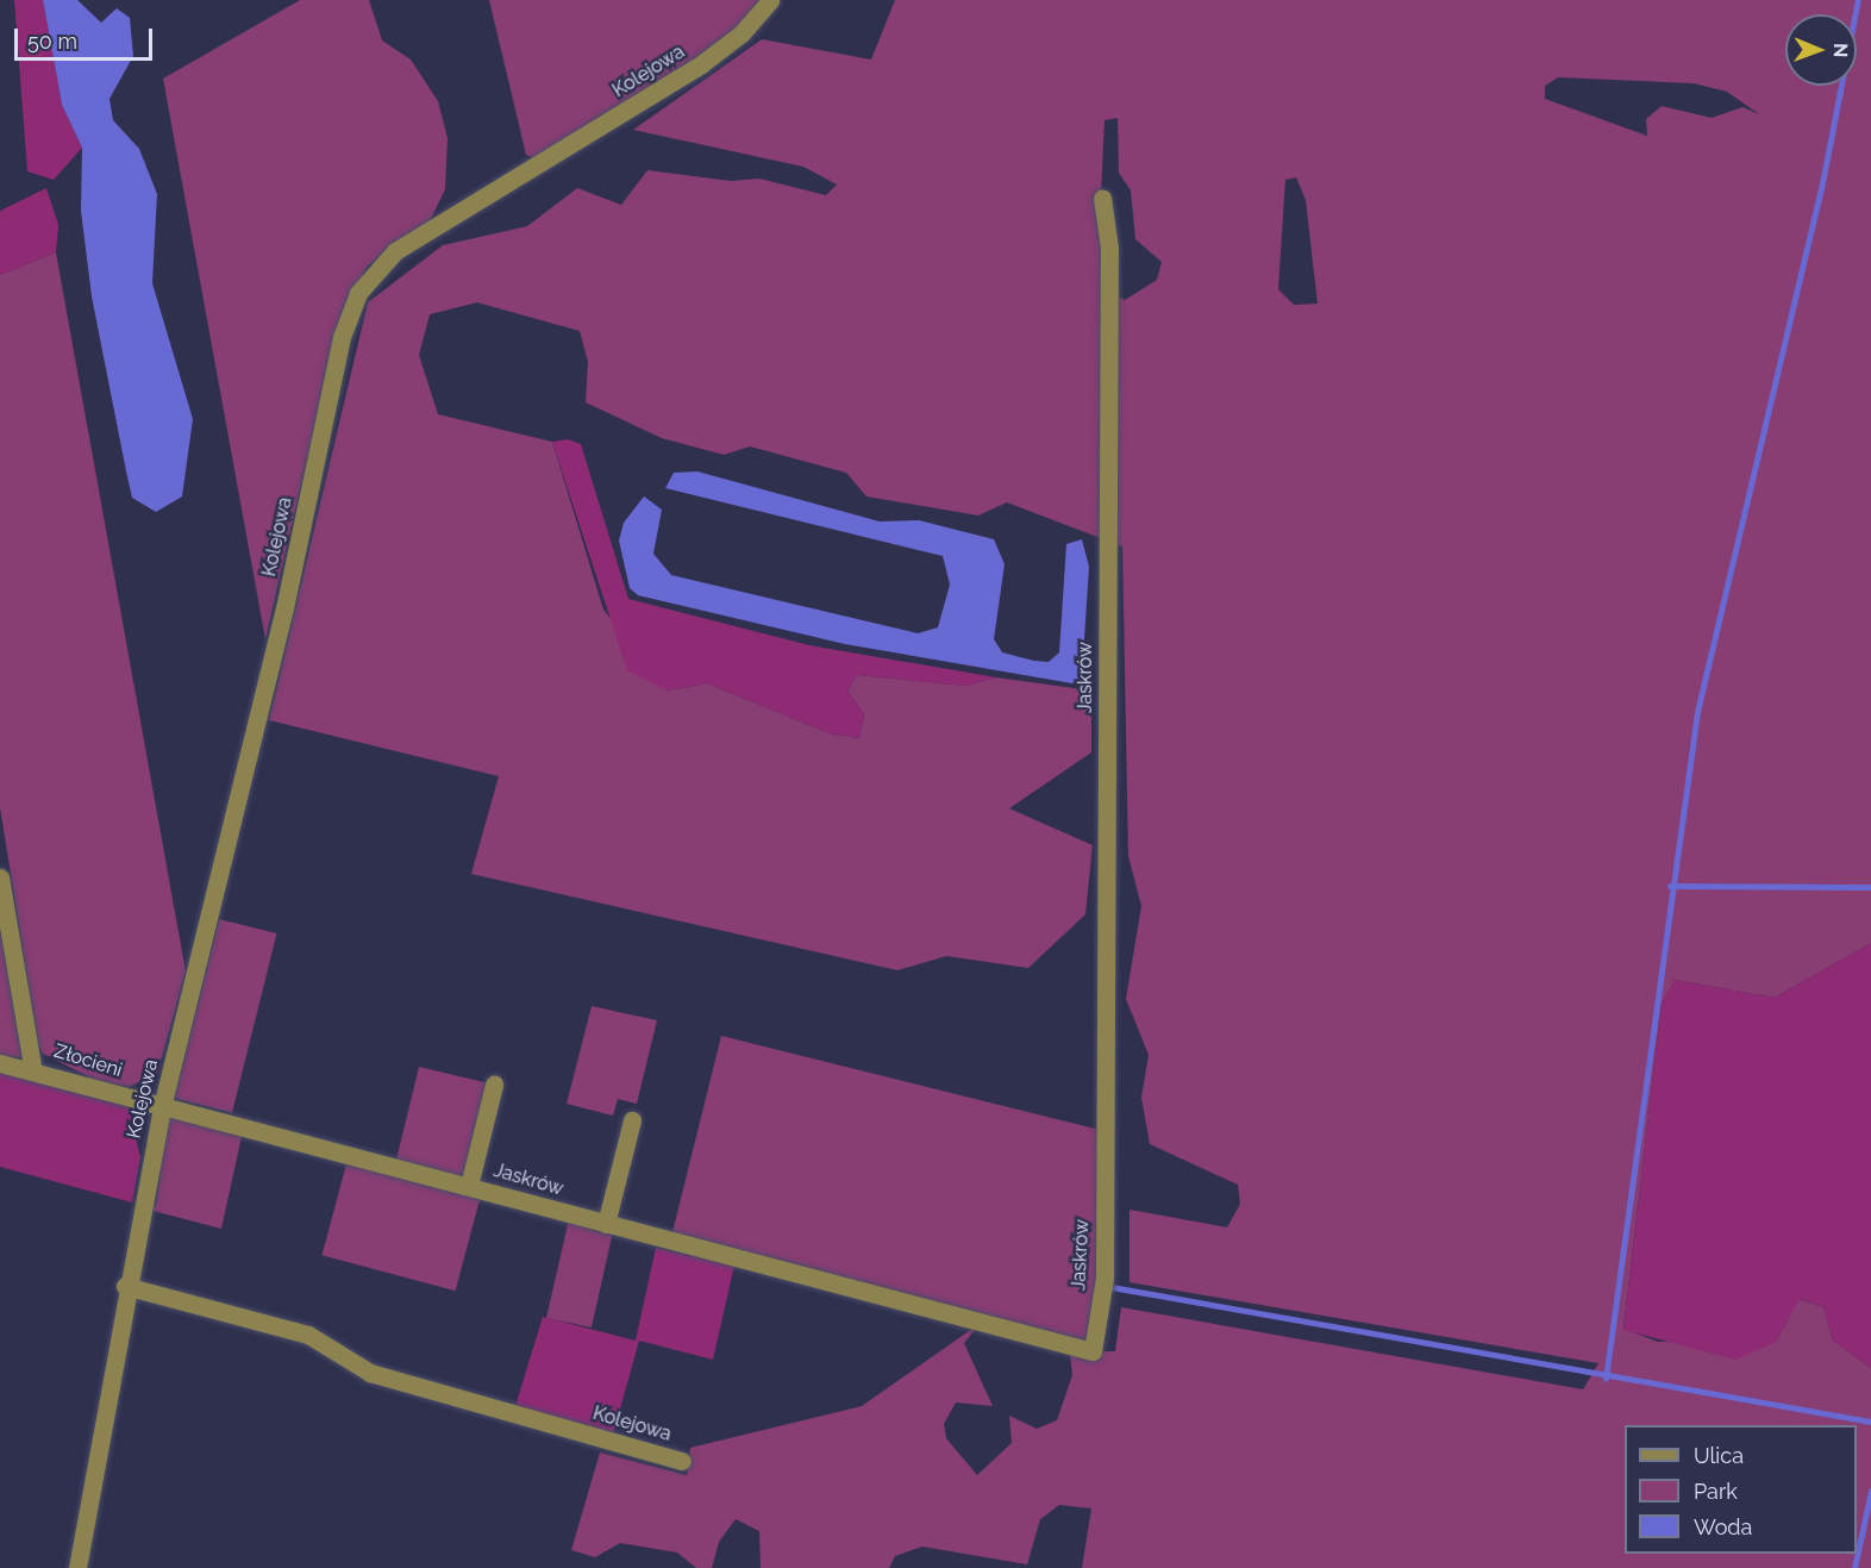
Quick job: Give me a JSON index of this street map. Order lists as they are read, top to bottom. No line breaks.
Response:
{"streets":{"street":["Kolejowa","Jaskrów","Złocieni"]},"crossings":[["Kolejowa","Jaskrów"],["Kolejowa","Złocieni"],["Jaskrów","Złocieni"]],"legend":["Ulica","Park","Woda"],"scale_bar":"50 m","north":"right"}
